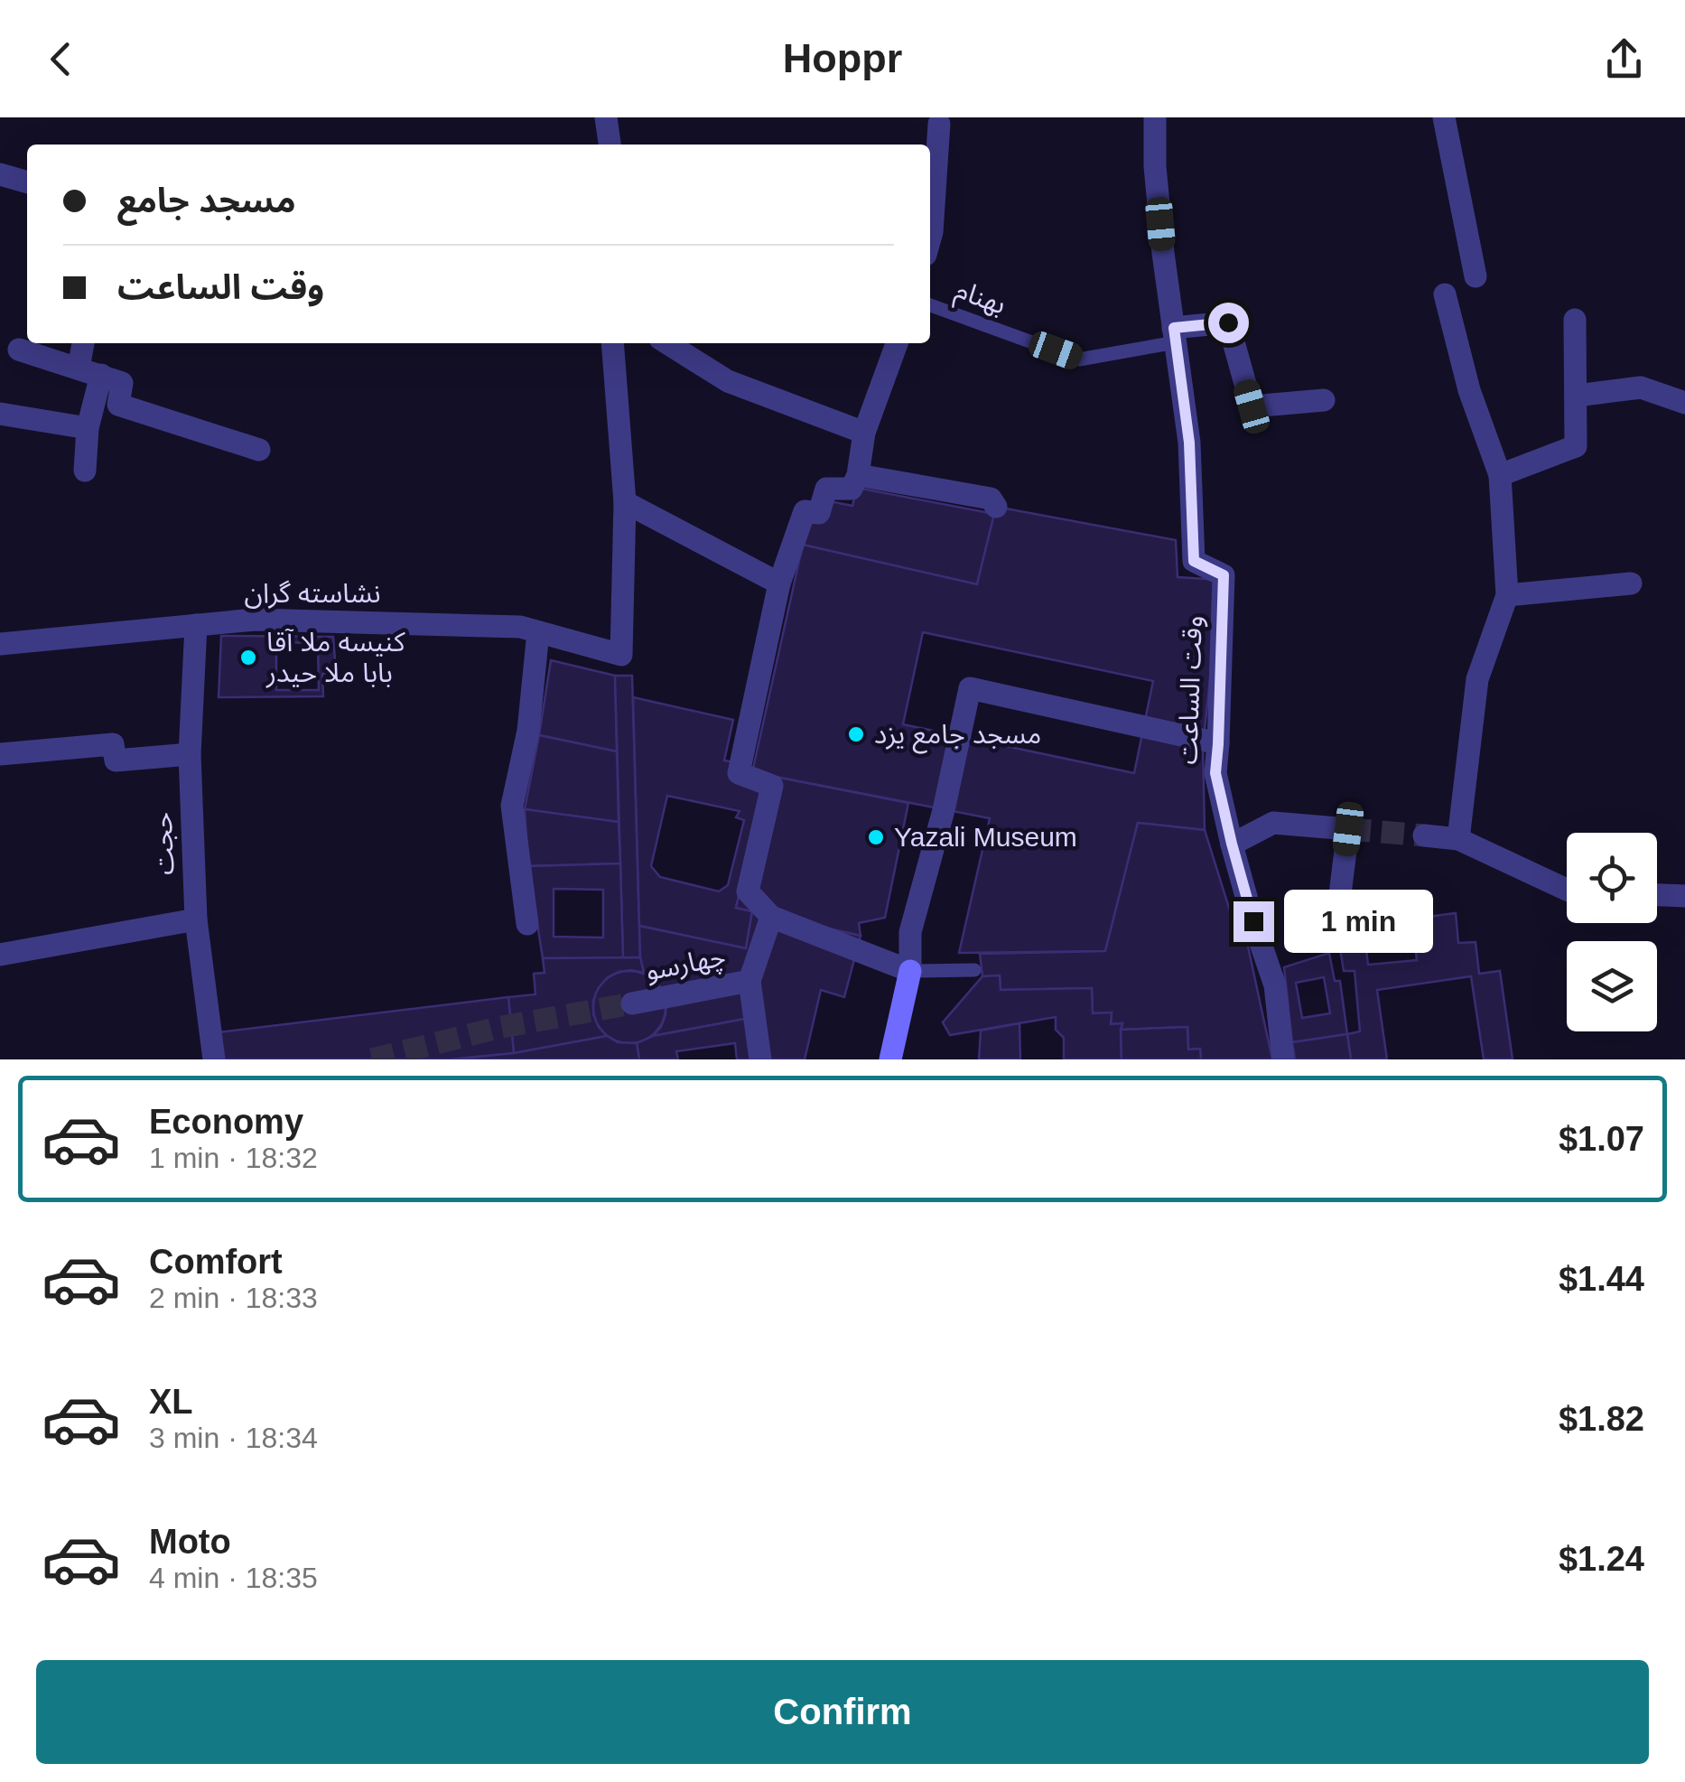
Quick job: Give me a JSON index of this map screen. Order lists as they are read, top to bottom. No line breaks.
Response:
{"streets":{"street":["نشاسته گران","وقت الساعت","حجت","چهارسو"],"lane":["بهنام"]},"crossings":[["بهنام","وقت الساعت"],["نشاسته گران","حجت"]],"places":["کنیسه ملا آقا بابا ملا حیدر","مسجد جامع یزد","Yazali Museum"],"page":{"header":"Hoppr","banner":["مسجد جامع","وقت الساعت"],"bubble":"1 min","list":[{"name":"Economy","note":"1 min · 18:32","value":"$1.07"},{"name":"Comfort","note":"2 min · 18:33","value":"$1.44"},{"name":"XL","note":"3 min · 18:34","value":"$1.82"},{"name":"Moto","note":"4 min · 18:35","value":"$1.24"}],"buttons":"Confirm"}}
